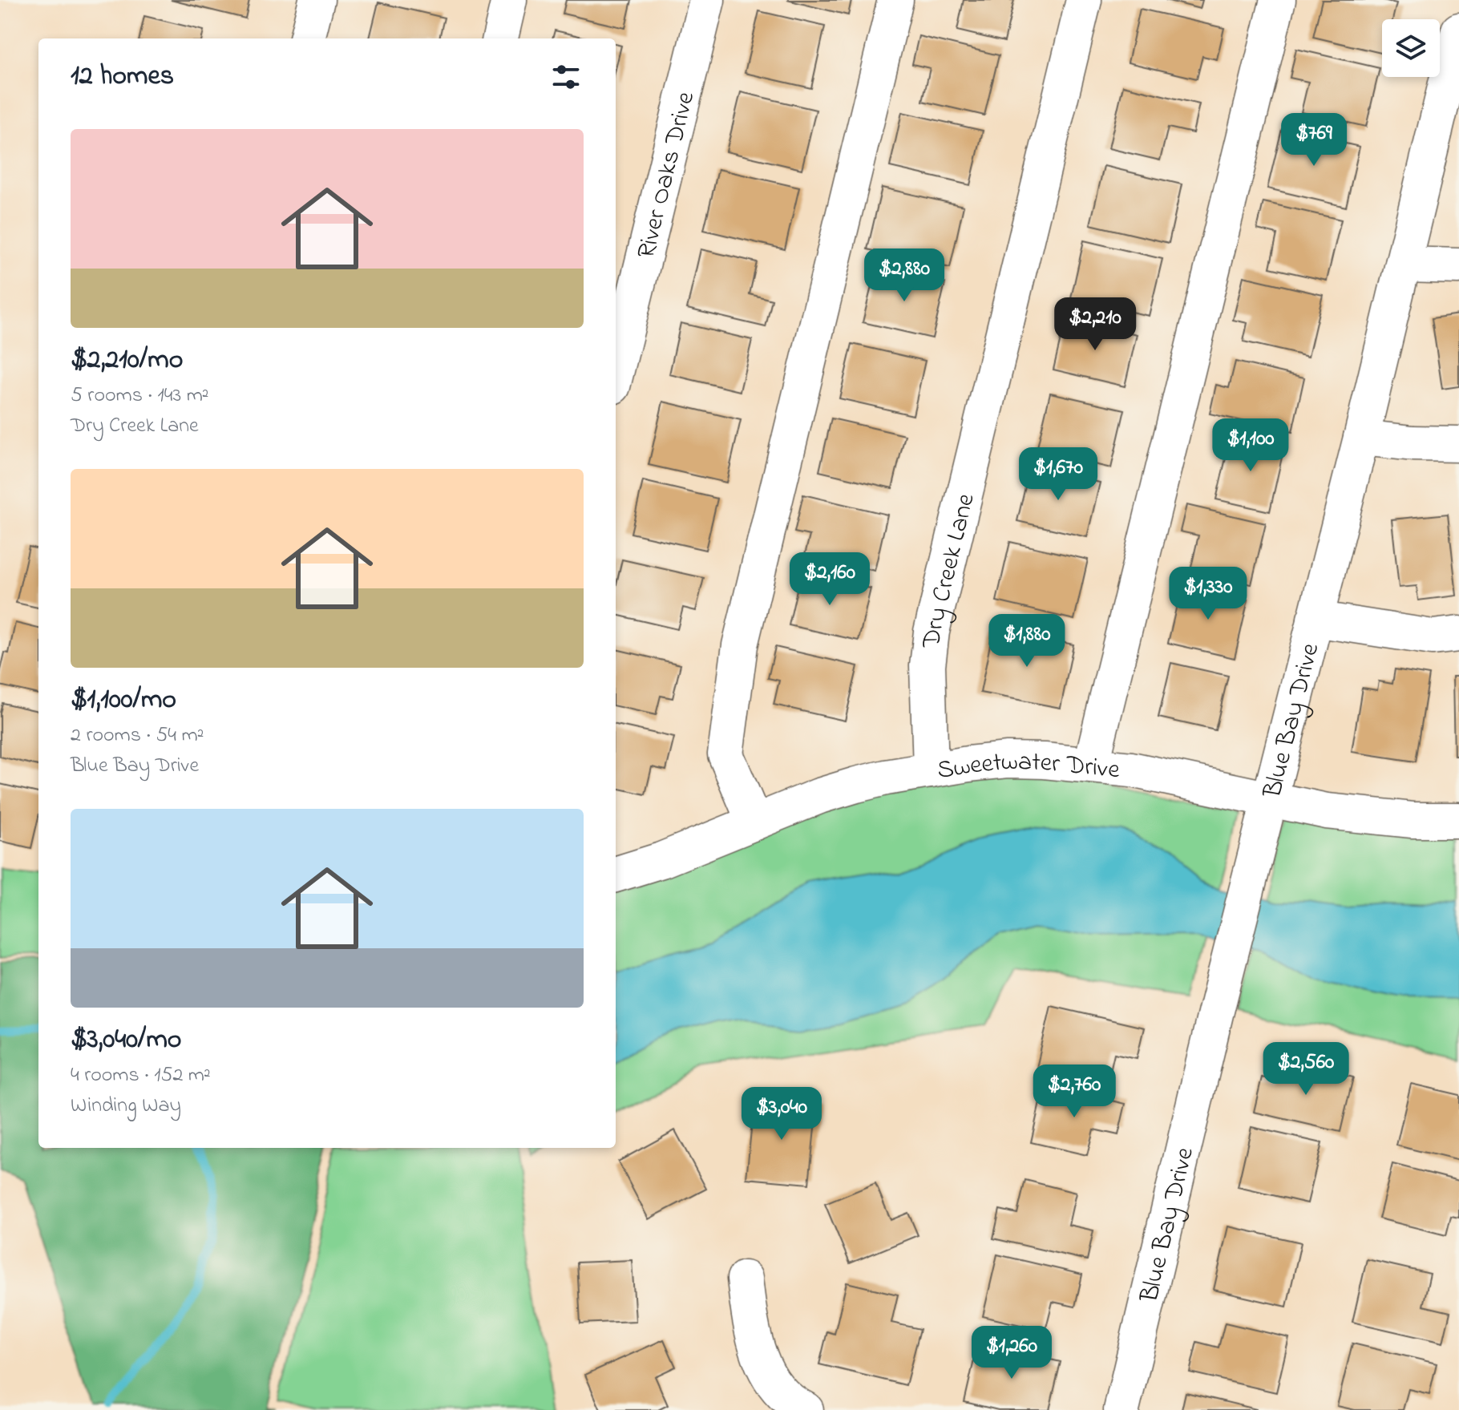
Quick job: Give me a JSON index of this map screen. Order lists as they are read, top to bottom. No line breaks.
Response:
{"streets":{"street":["River Oaks Drive","Dry Creek Lane","Blue Bay Drive","Sweetwater Drive"]},"crossings":[["Dry Creek Lane","Sweetwater Drive"],["Blue Bay Drive","Sweetwater Drive"]],"page":{"heading":"12 homes","price":["$769","$2,880","$2,210","$1,100","$1,670","$2,160","$1,330","$1,880","$2,560","$2,760","$3,040","$1,260"],"list":[{"name":"$2,210/mo","note":"5 rooms · 143 m² · Dry Creek Lane"},{"name":"$1,100/mo","note":"2 rooms · 54 m² · Blue Bay Drive"},{"name":"$3,040/mo","note":"4 rooms · 152 m² · Winding Way"}]}}
